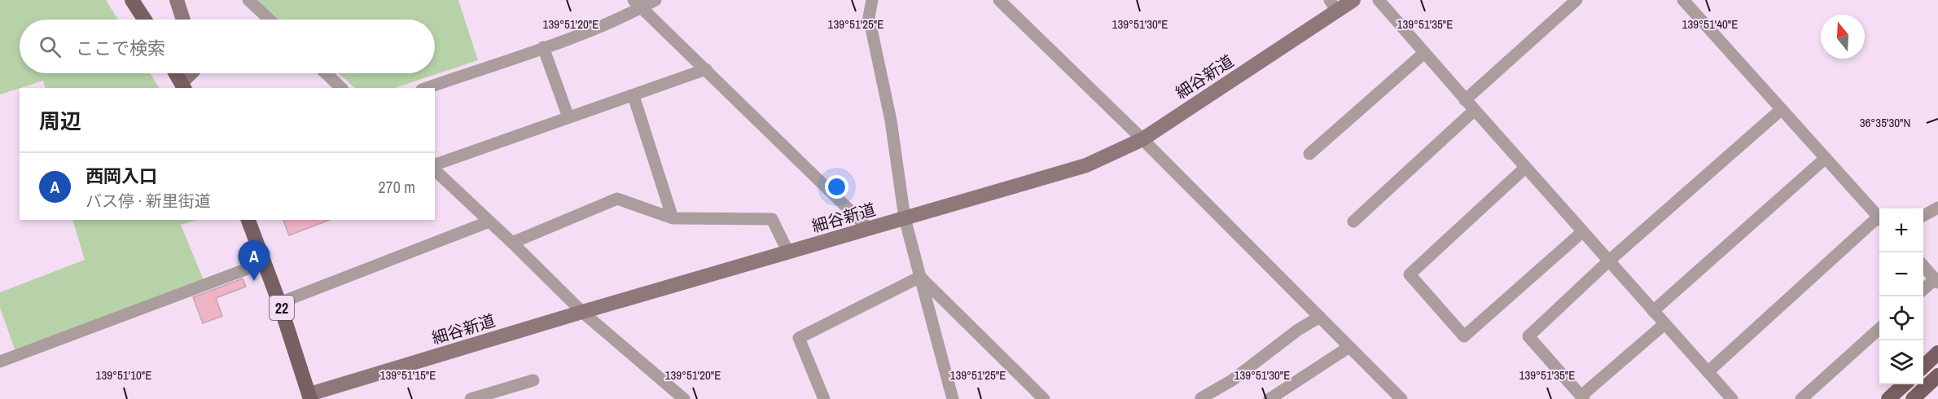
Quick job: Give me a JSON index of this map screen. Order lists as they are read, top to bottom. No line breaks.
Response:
{"streets":{"main road":["22"],"street":["細谷新道"]},"crossings":[["細谷新道","22"]],"north":"top","page":{"search":"ここで検索","heading":"周辺","list":[{"mark":"A","name":"西岡入口","note":"バス停 · 新里街道","value":"270 m"}],"map_buttons":["+","−"],"pins":"A"},"coordinates":["139°51'20\"E","139°51'25\"E","139°51'30\"E","139°51'35\"E","139°51'40\"E","36°35'30\"N","139°51'10\"E","139°51'15\"E"]}
